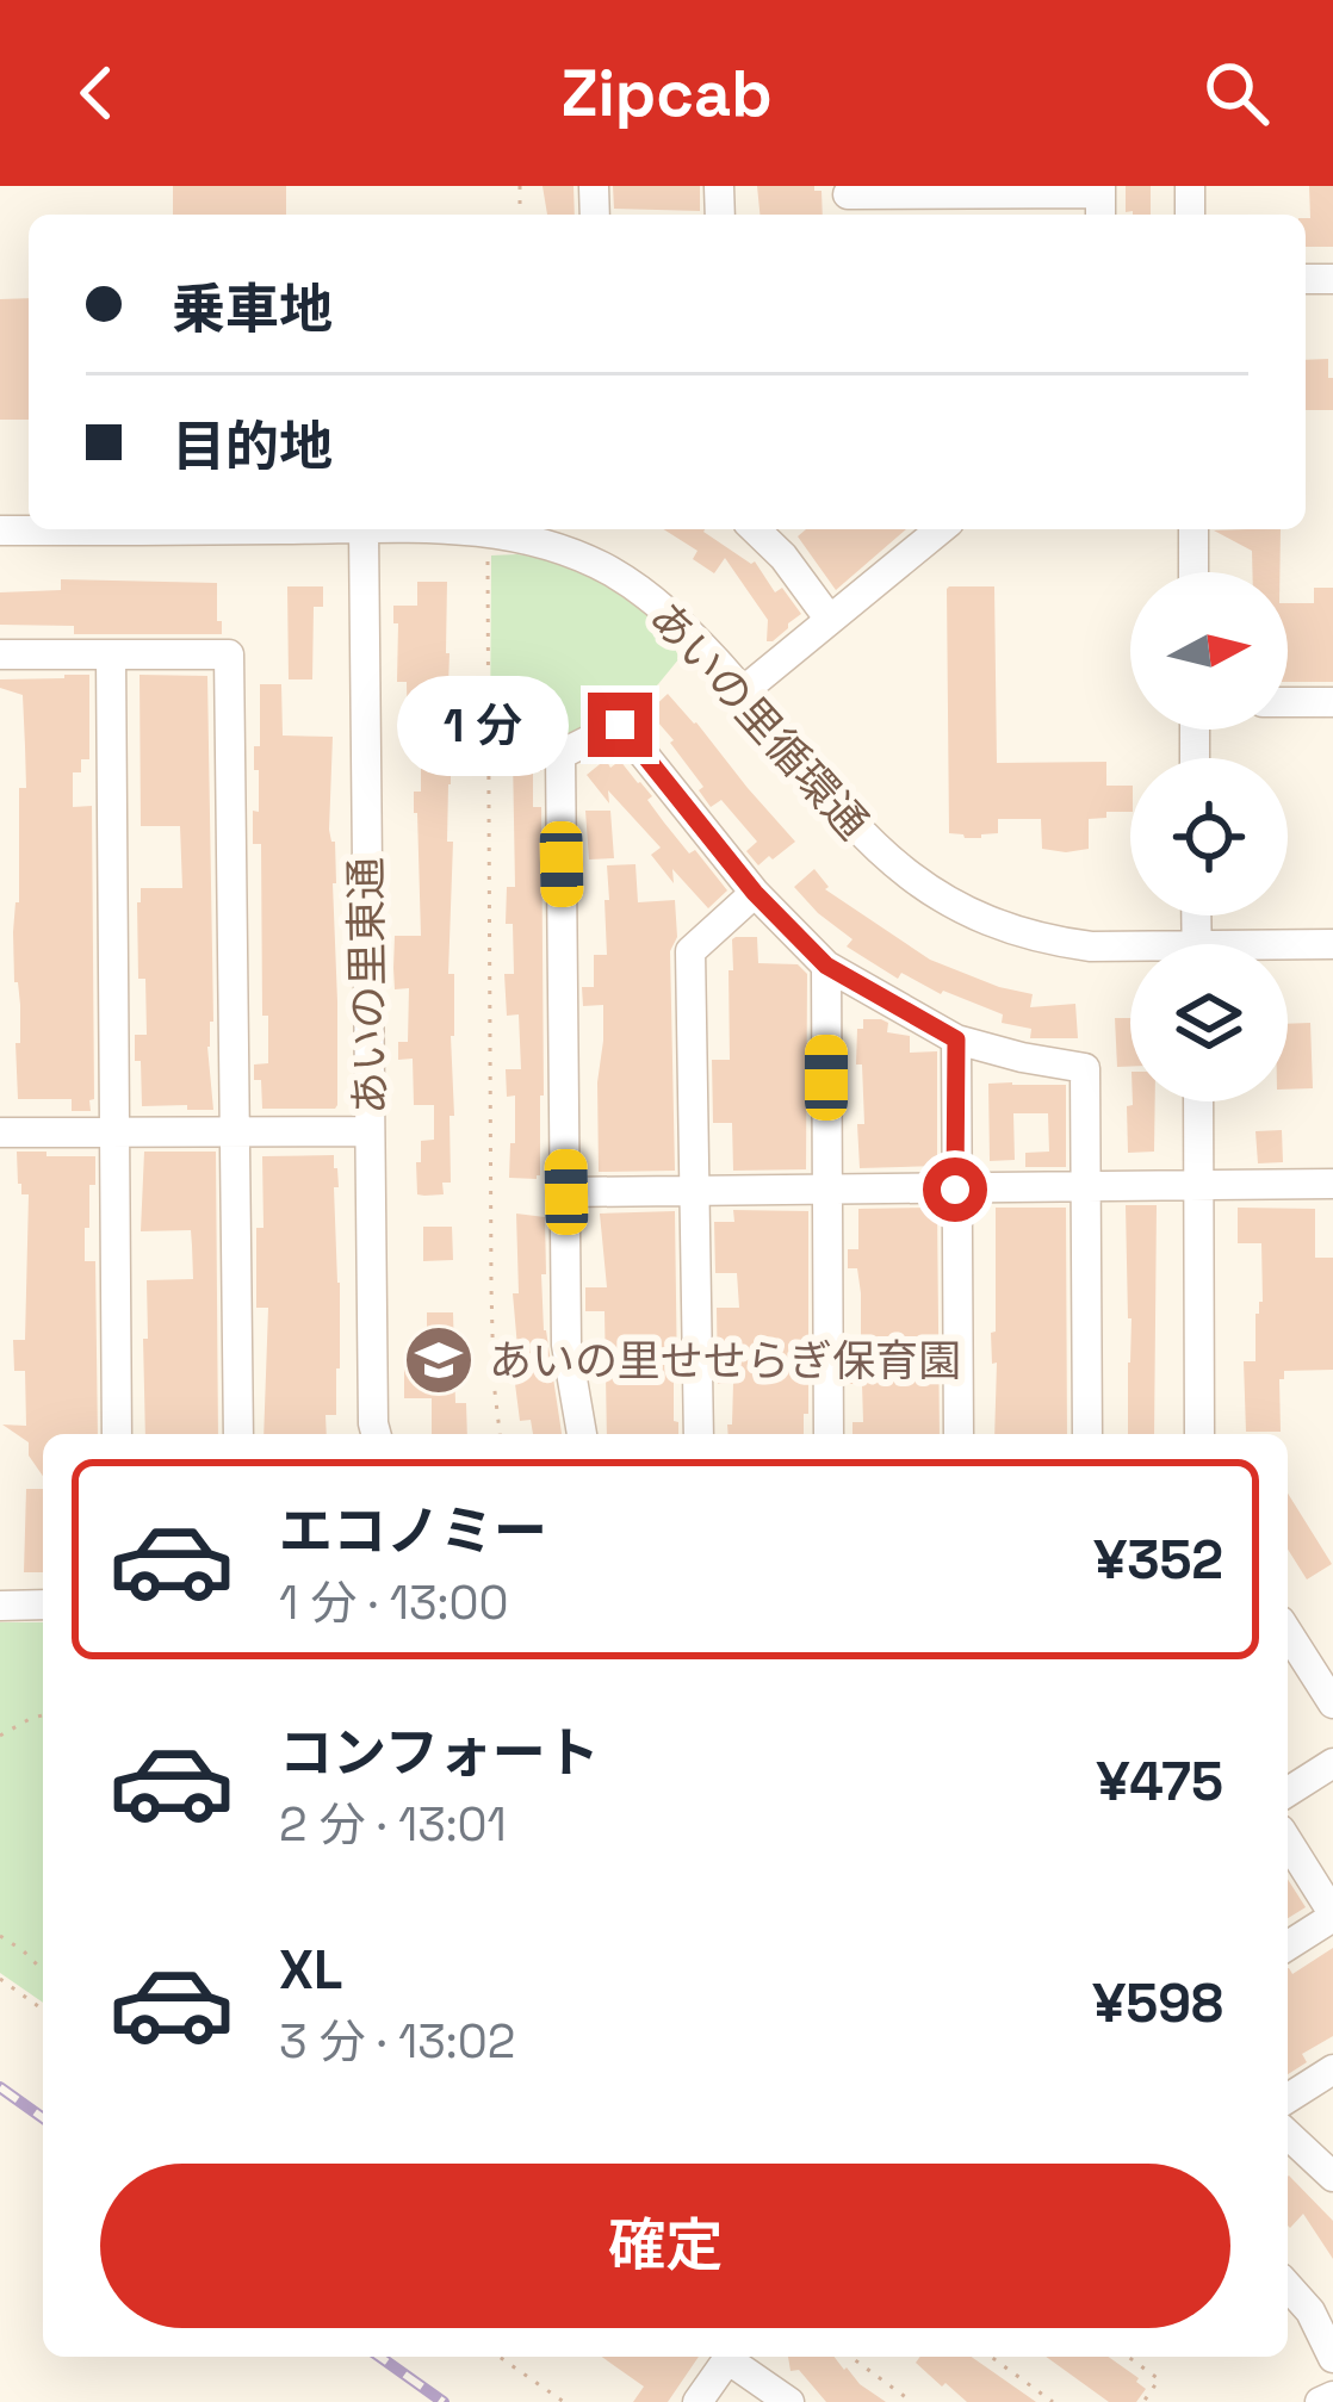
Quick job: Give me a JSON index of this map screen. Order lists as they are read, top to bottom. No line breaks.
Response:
{"streets":{"street":["あいの里循環通","あいの里東通"]},"crossings":[["あいの里循環通","あいの里東通"]],"places":{"school or university":["あいの里せせらぎ保育園"]},"north":"right","page":{"header":"Zipcab","banner":["乗車地","目的地"],"bubble":"1 分","list":[{"name":"エコノミー","note":"1 分 · 13:00","value":"¥352"},{"name":"コンフォート","note":"2 分 · 13:01","value":"¥475"},{"name":"XL","note":"3 分 · 13:02","value":"¥598"}],"buttons":"確定"}}
